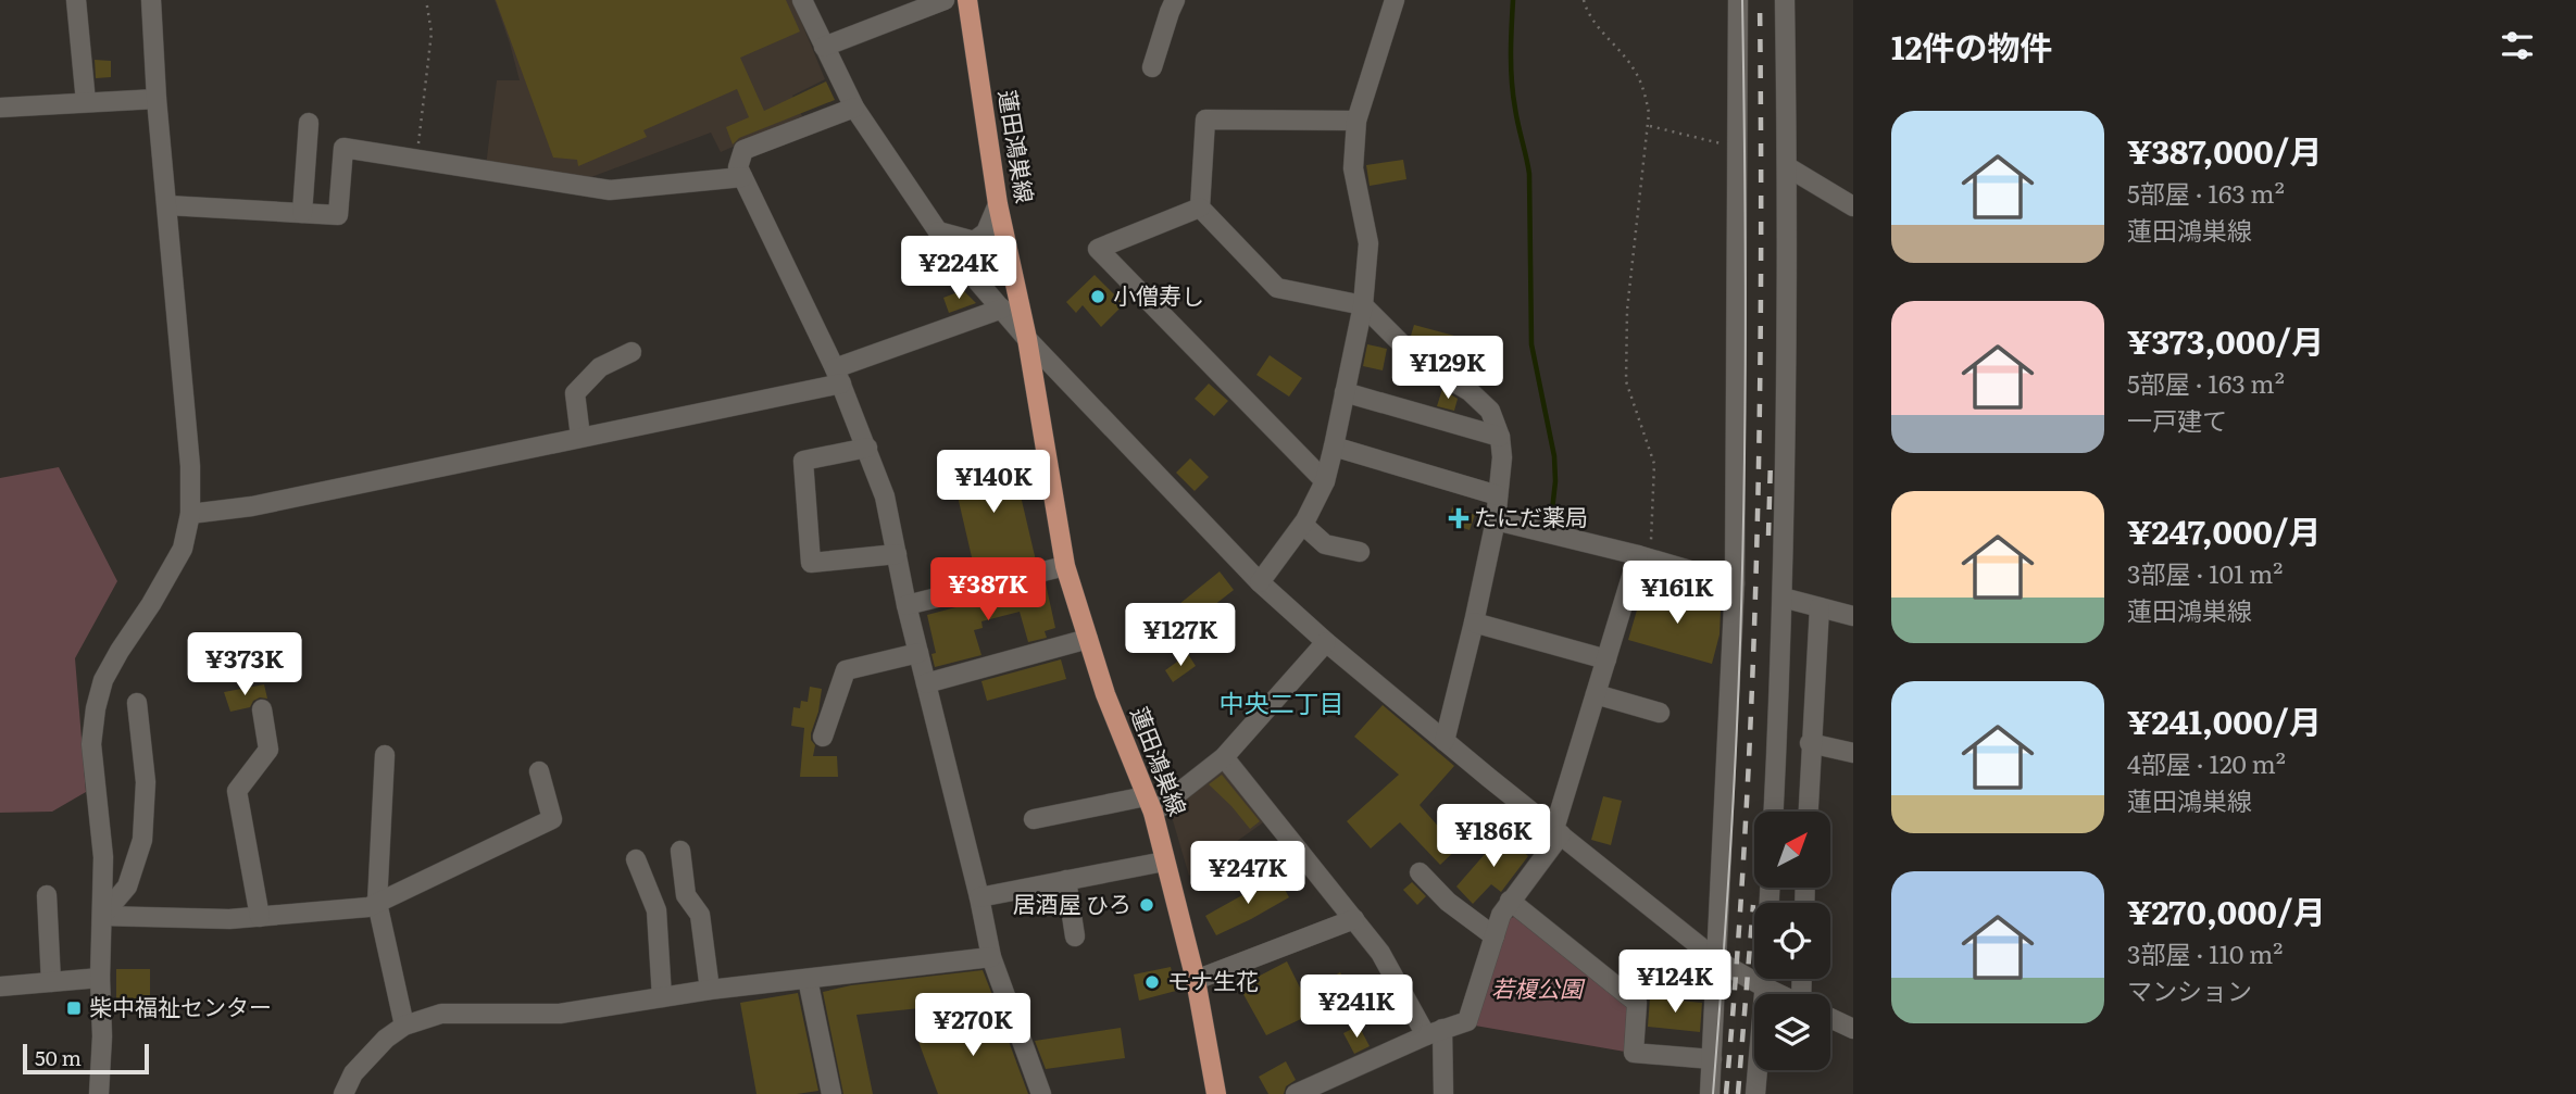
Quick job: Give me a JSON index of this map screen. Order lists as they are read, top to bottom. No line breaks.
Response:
{"streets":{"main road":["蓮田鴻巣線"]},"districts":["中央二丁目"],"parks":["若榎公園"],"places":{"other":["小僧寿し","居酒屋 ひろ","モナ生花"],"health":["たにだ薬局"],"transit":["柴中福祉センター"]},"scale_bar":"50 m","north":"top right","page":{"heading":"12件の物件","list":[{"name":"¥387,000/月","note":"5部屋 · 163 m² · 蓮田鴻巣線"},{"name":"¥373,000/月","note":"5部屋 · 163 m² · 一戸建て"},{"name":"¥247,000/月","note":"3部屋 · 101 m² · 蓮田鴻巣線"},{"name":"¥241,000/月","note":"4部屋 · 120 m² · 蓮田鴻巣線"},{"name":"¥270,000/月","note":"3部屋 · 110 m² · マンション"}],"price":["¥224K","¥129K","¥140K","¥387K","¥161K","¥127K","¥373K","¥186K","¥247K","¥124K","¥241K","¥270K"],"scale":"50 m"}}
